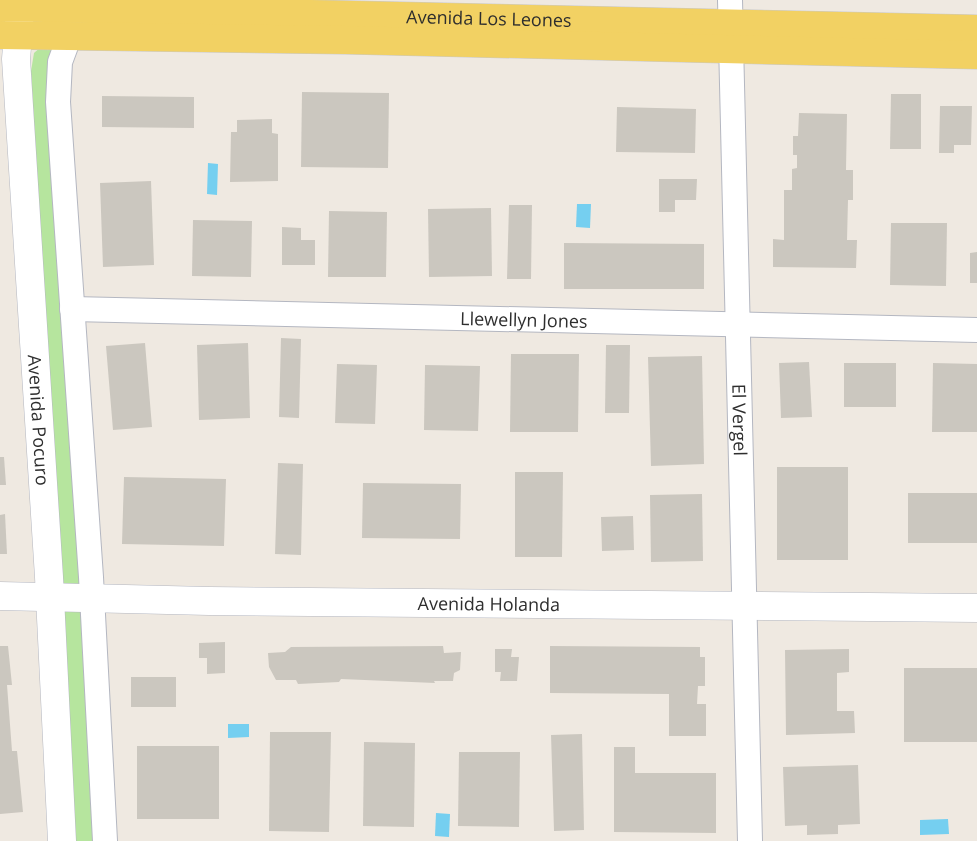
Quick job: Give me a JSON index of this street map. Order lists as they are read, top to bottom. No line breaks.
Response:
{"streets":{"main road":["Avenida Los Leones"],"street":["Llewellyn Jones","Avenida Pocuro","El Vergel","Avenida Holanda"]},"crossings":[["Avenida Los Leones","Avenida Pocuro"],["Avenida Los Leones","El Vergel"],["Llewellyn Jones","El Vergel"],["Avenida Pocuro","Avenida Holanda"],["El Vergel","Avenida Holanda"]]}
